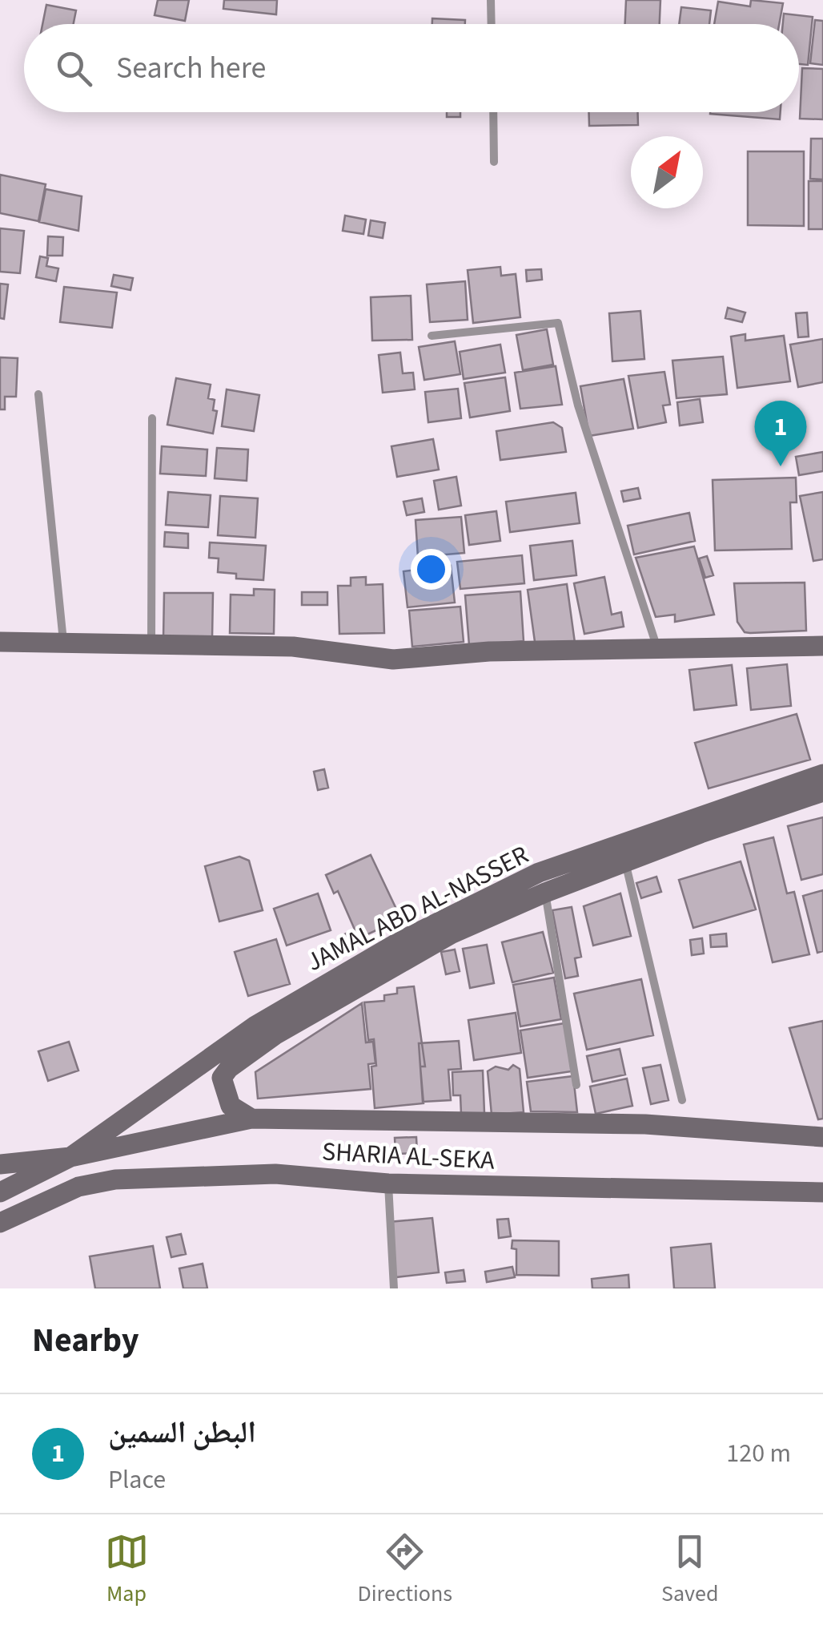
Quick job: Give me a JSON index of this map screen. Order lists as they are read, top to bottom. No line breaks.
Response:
{"streets":{"street":["JAMAL ABD AL-NASSER","SHARIA AL-SEKA"]},"crossings":[["JAMAL ABD AL-NASSER","SHARIA AL-SEKA"]],"north":"top right","page":{"search":"Search here","pins":"1","heading":"Nearby","list":[{"mark":"1","name":"البطن السمين","note":"Place","value":"120 m"}],"nav":["Map","Directions","Saved"]}}
